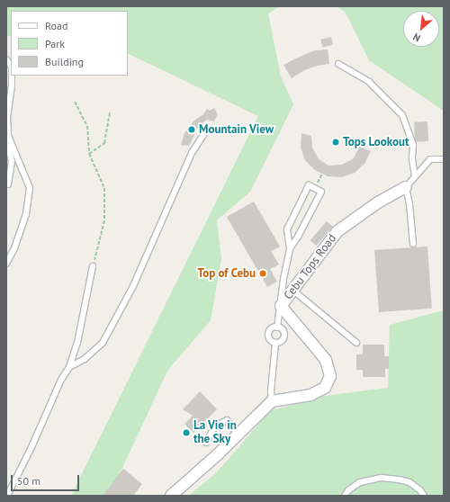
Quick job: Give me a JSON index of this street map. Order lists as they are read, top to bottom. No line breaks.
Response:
{"streets":{"street":["Cebu Tops Road"]},"places":["Mountain View","Tops Lookout","Top of Cebu","La Vie in the Sky"],"legend":["Road","Park","Building"],"scale_bar":"50 m","north":"bottom left"}
